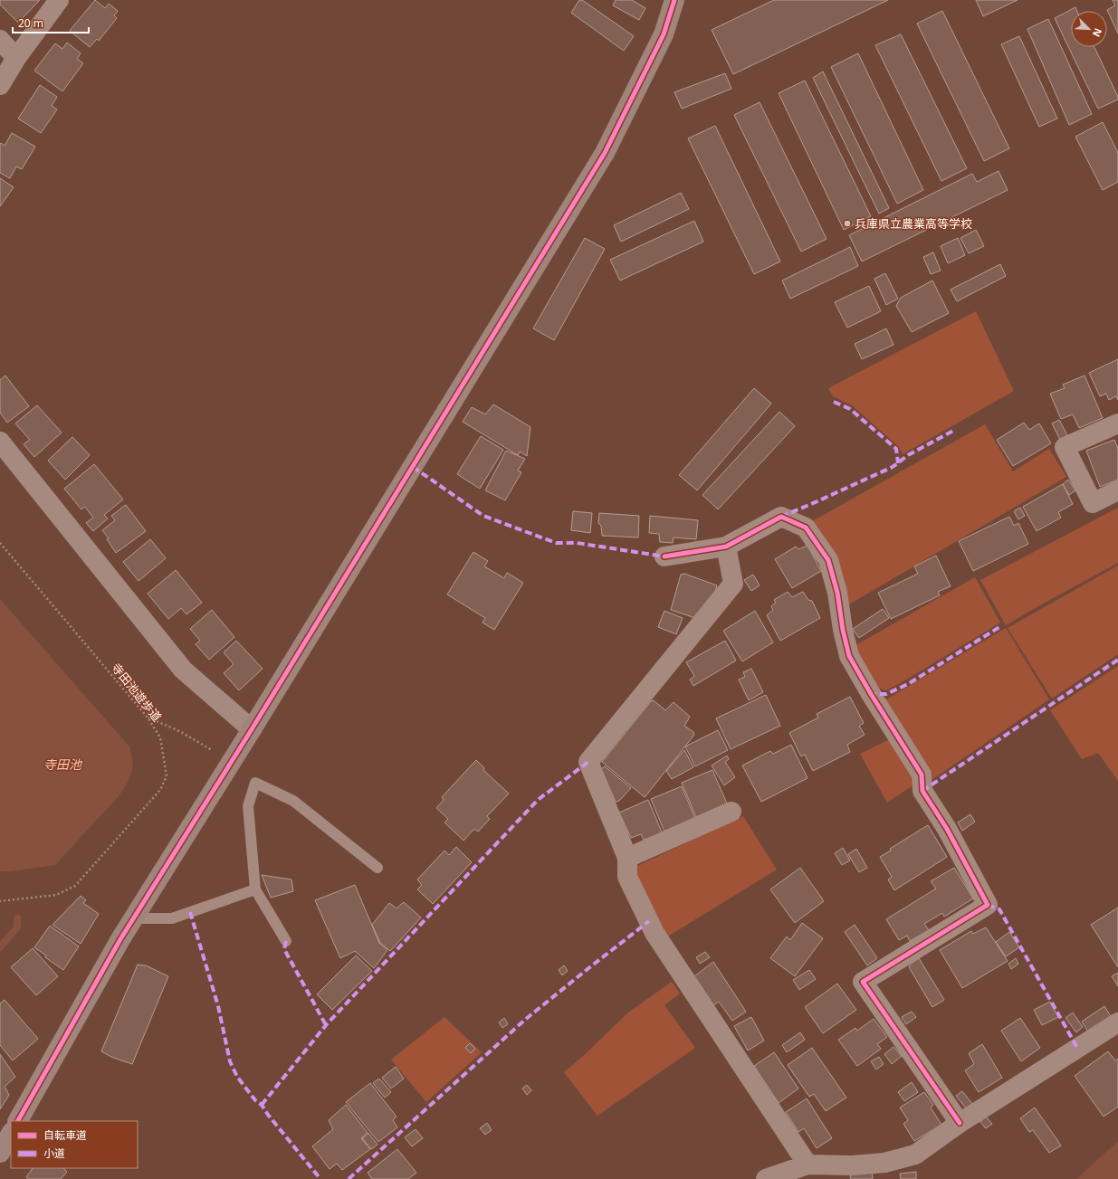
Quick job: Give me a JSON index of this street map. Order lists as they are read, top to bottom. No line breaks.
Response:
{"streets":{"path":["寺田池遊歩道"]},"water":["寺田池"],"places":["兵庫県立農業高等学校"],"legend":["自転車道","小道"],"scale_bar":"20 m","north":"bottom right"}
